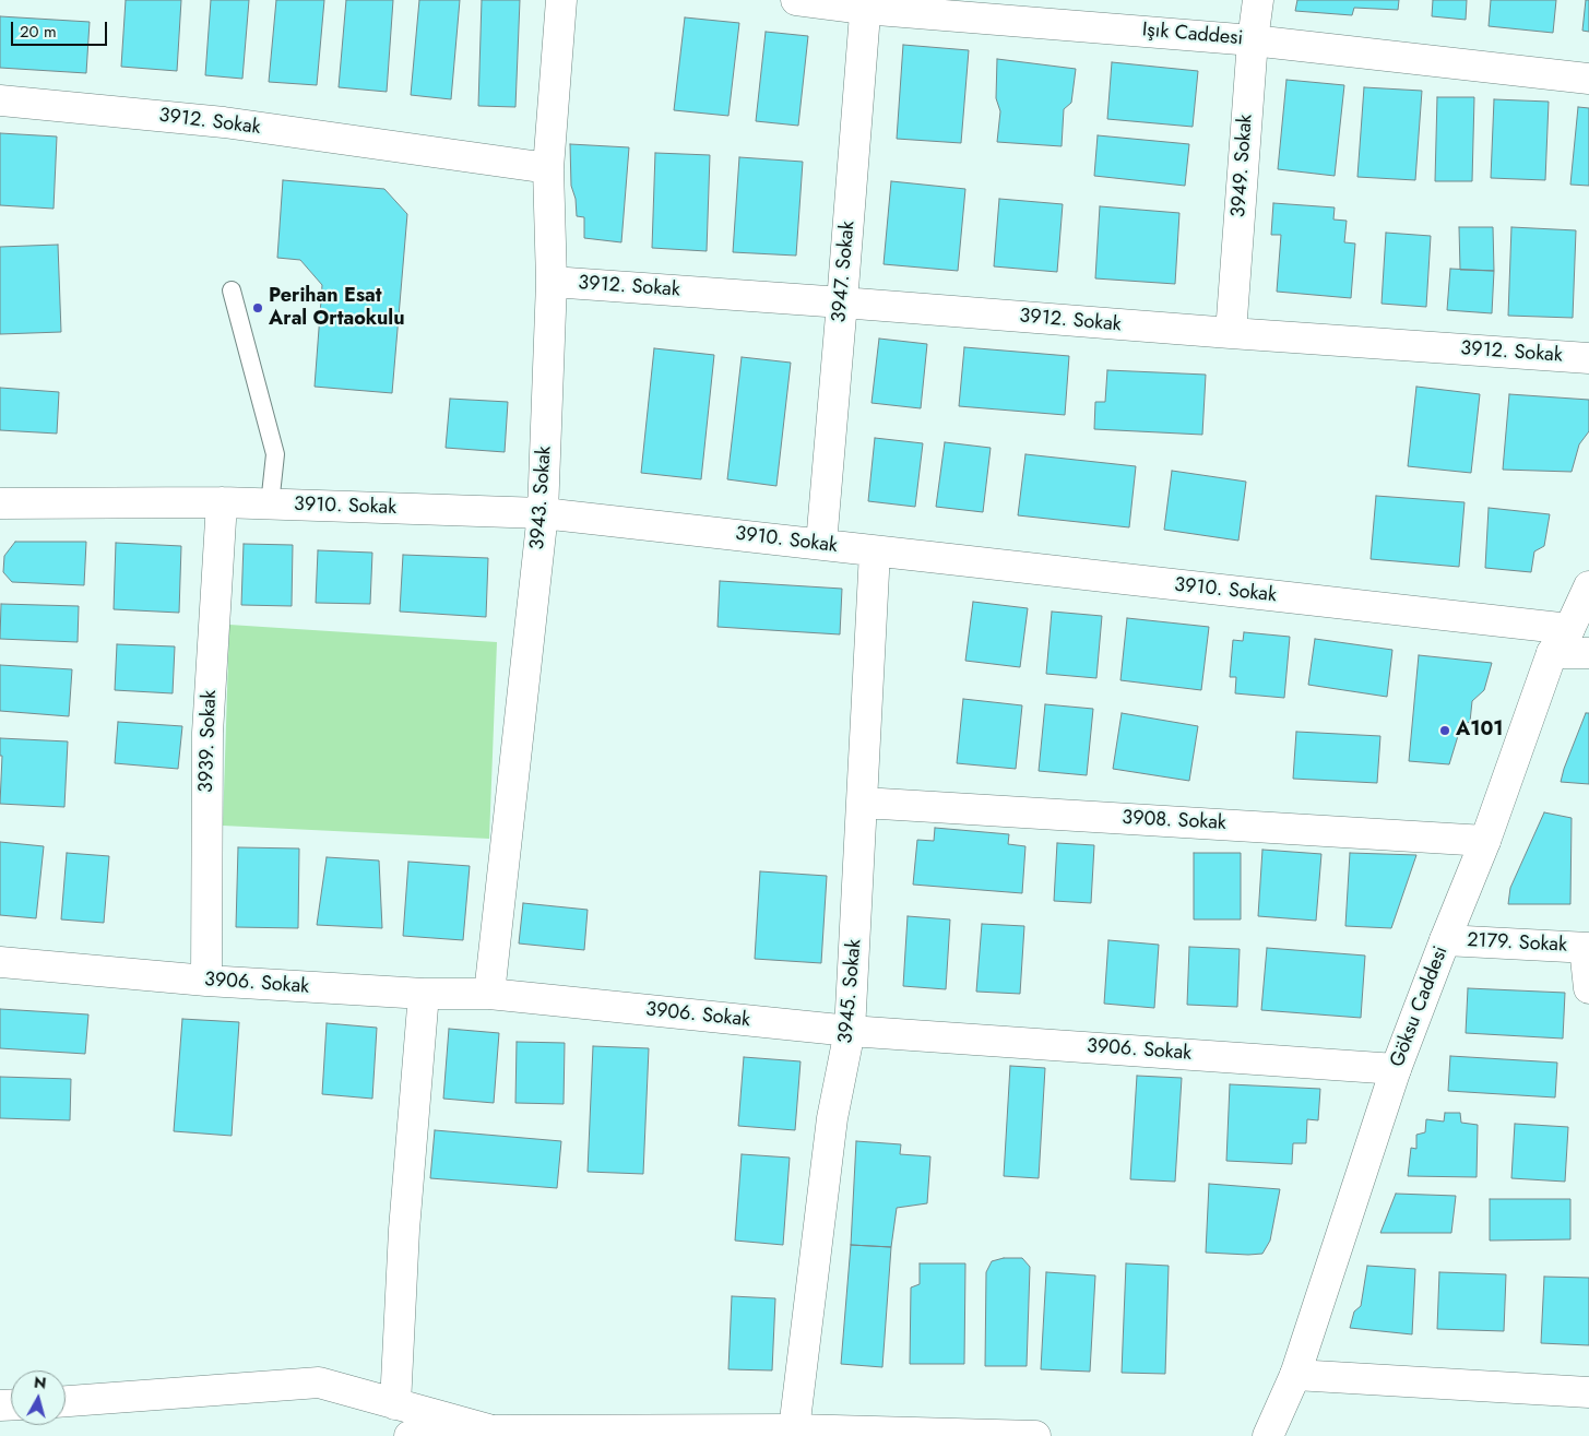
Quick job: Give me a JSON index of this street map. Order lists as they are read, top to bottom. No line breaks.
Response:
{"streets":{"main road":["Işık Caddesi","3912. Sokak","3949. Sokak","3947. Sokak","3943. Sokak","3910. Sokak","3939. Sokak","3908. Sokak","2179. Sokak","3906. Sokak","3945. Sokak","Göksu Caddesi"]},"crossings":[["Işık Caddesi","3949. Sokak"],["Işık Caddesi","3947. Sokak"],["3912. Sokak","3949. Sokak"],["3912. Sokak","3947. Sokak"],["3912. Sokak","3943. Sokak"],["3947. Sokak","3910. Sokak"],["3943. Sokak","3910. Sokak"],["3943. Sokak","3906. Sokak"],["3910. Sokak","3939. Sokak"],["3910. Sokak","3945. Sokak"],["3910. Sokak","Göksu Caddesi"],["3939. Sokak","3906. Sokak"],["3908. Sokak","3945. Sokak"],["3908. Sokak","Göksu Caddesi"],["2179. Sokak","Göksu Caddesi"],["3906. Sokak","3945. Sokak"],["3906. Sokak","Göksu Caddesi"]],"places":["Perihan Esat Aral Ortaokulu","A101"],"scale_bar":"20 m","north":"top"}
